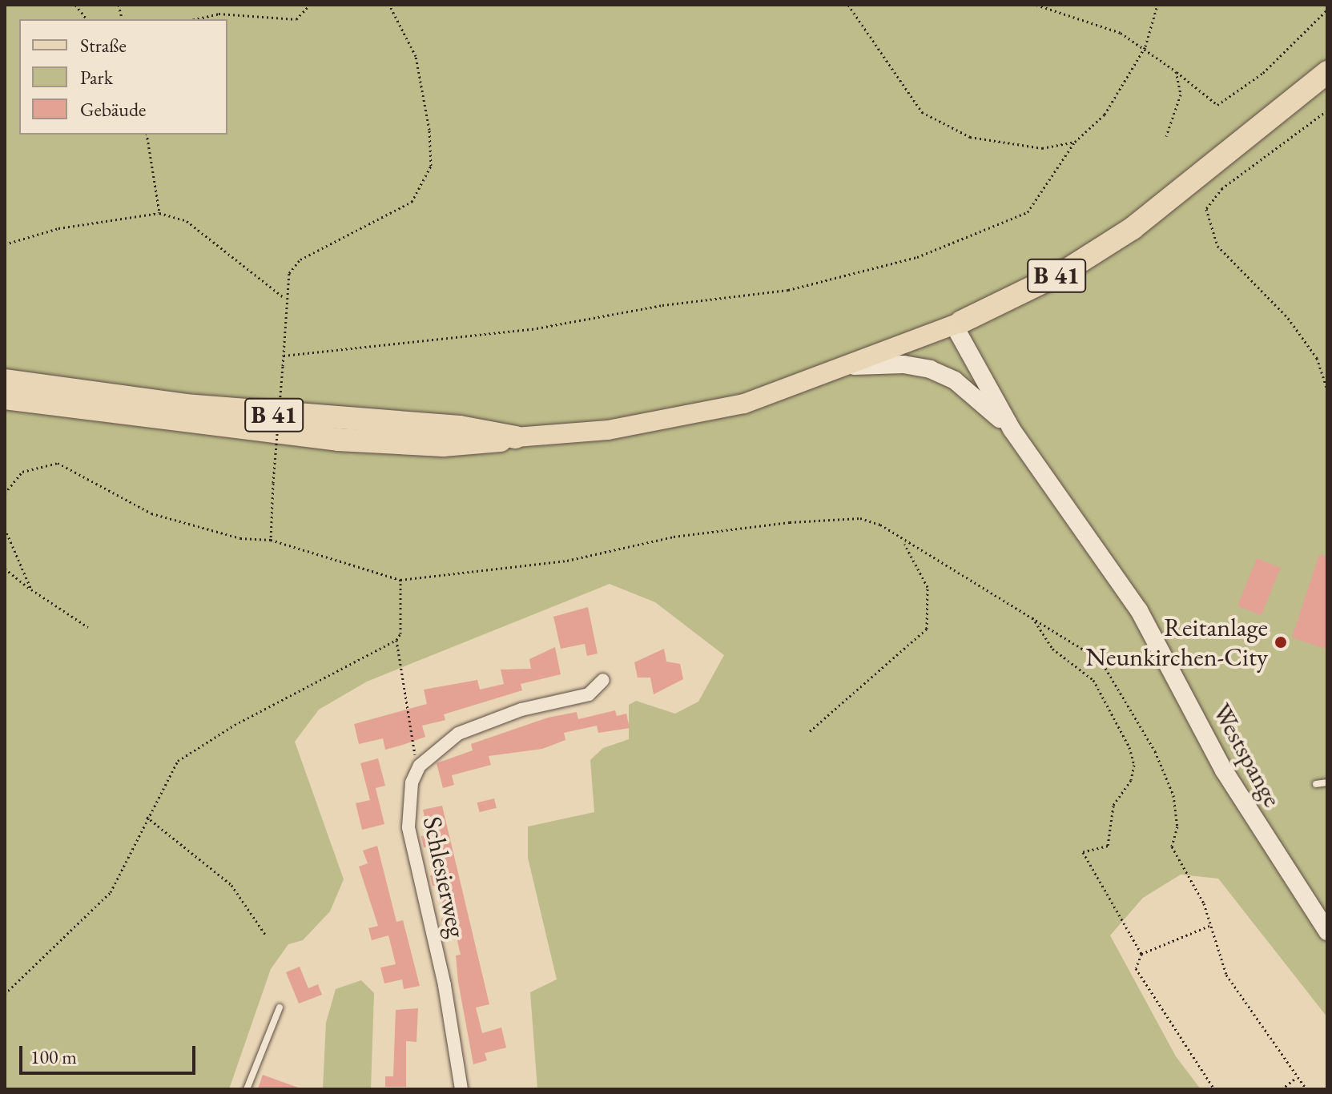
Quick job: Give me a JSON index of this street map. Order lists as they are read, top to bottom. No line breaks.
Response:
{"streets":{"highway":["B 41"],"main road":["Westspange"],"street":["Schlesierweg"]},"places":["Reitanlage Neunkirchen-City"],"legend":["Straße","Park","Gebäude"],"scale_bar":"100 m"}
